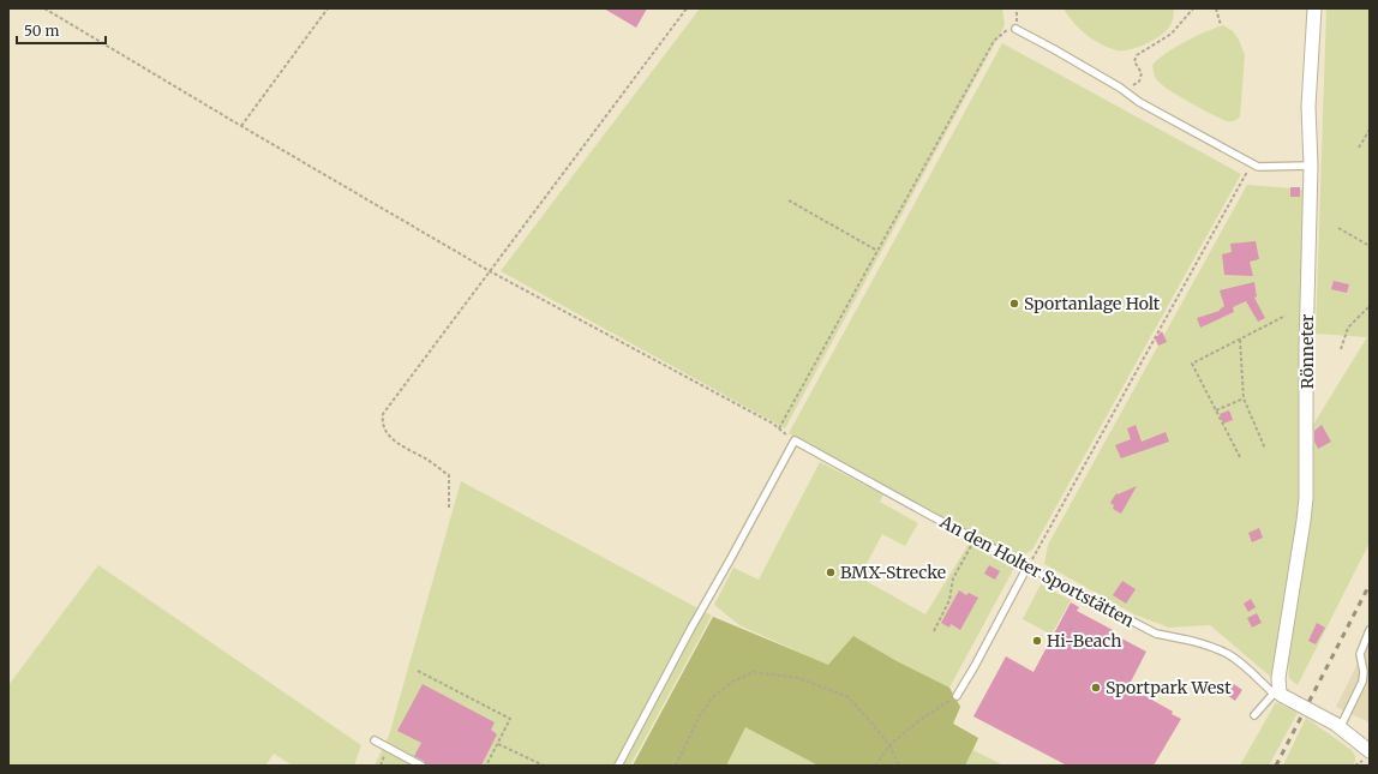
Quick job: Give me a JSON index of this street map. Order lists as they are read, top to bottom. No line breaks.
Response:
{"streets":{"street":["Rönneter"],"lane":["An den Holter Sportstätten"]},"crossings":[["Rönneter","An den Holter Sportstätten"]],"places":["Sportanlage Holt","BMX-Strecke","Hi-Beach","Sportpark West"],"scale_bar":"50 m"}
